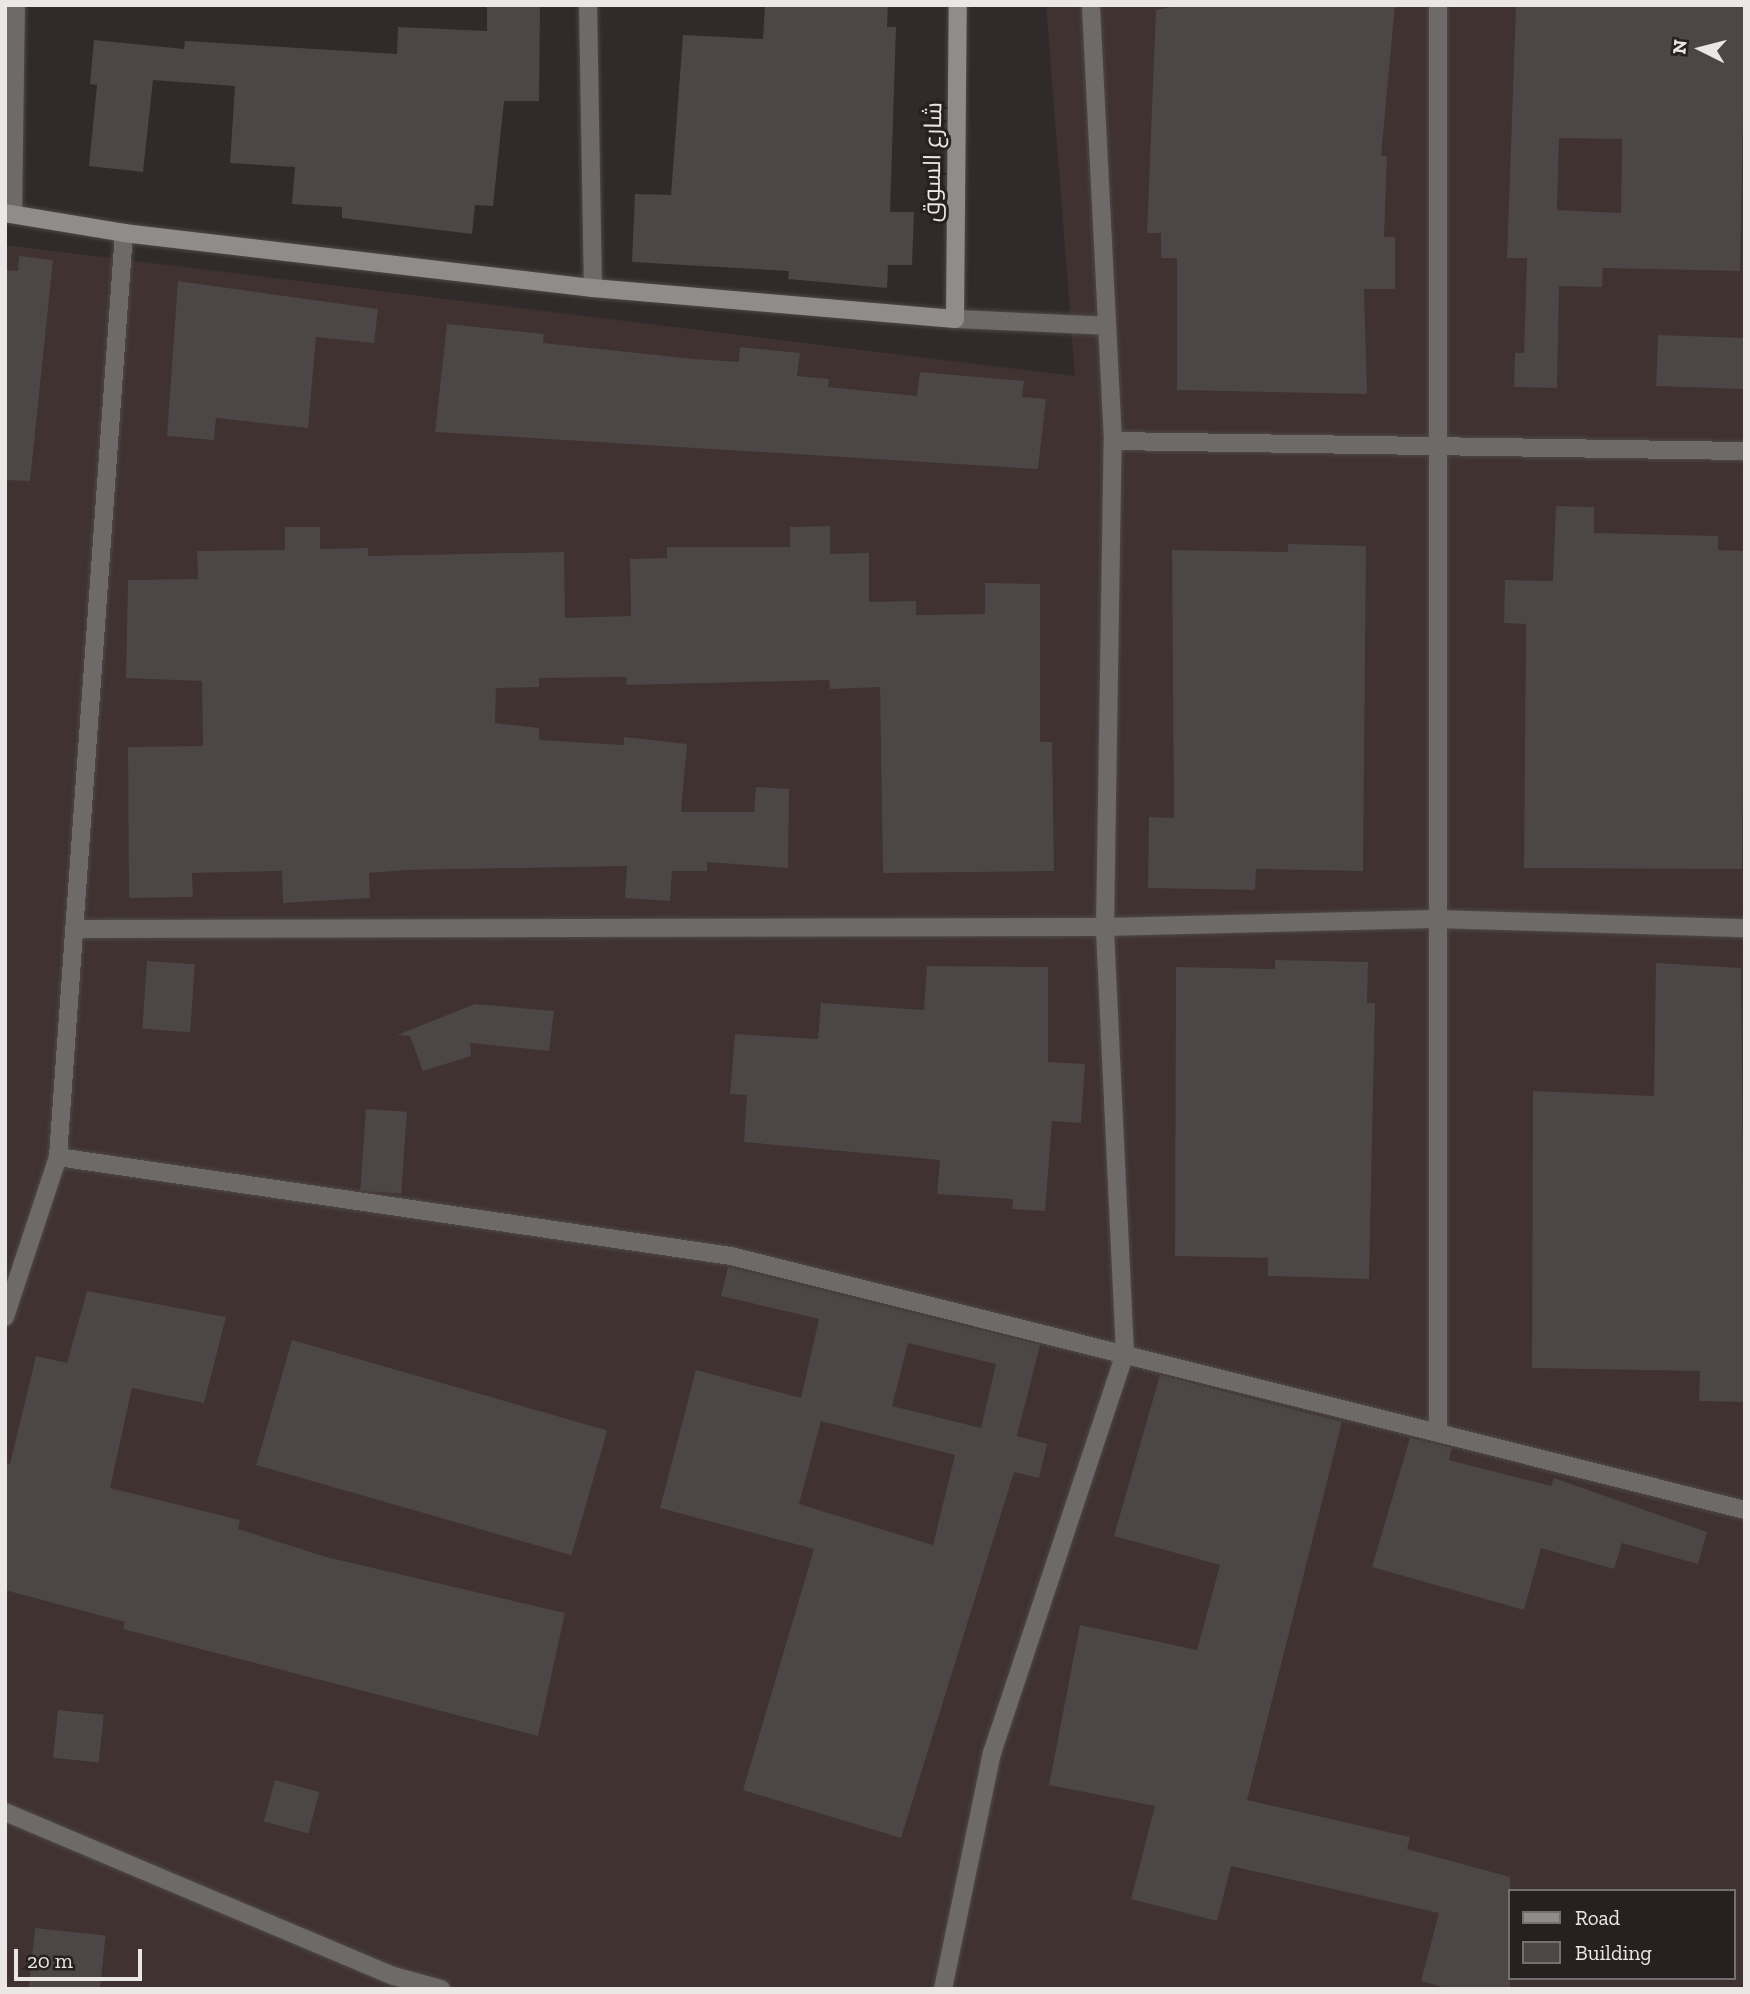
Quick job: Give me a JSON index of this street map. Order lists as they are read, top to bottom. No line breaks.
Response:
{"streets":{"street":["شارع السوق"]},"legend":["Road","Building"],"scale_bar":"20 m","north":"left"}
